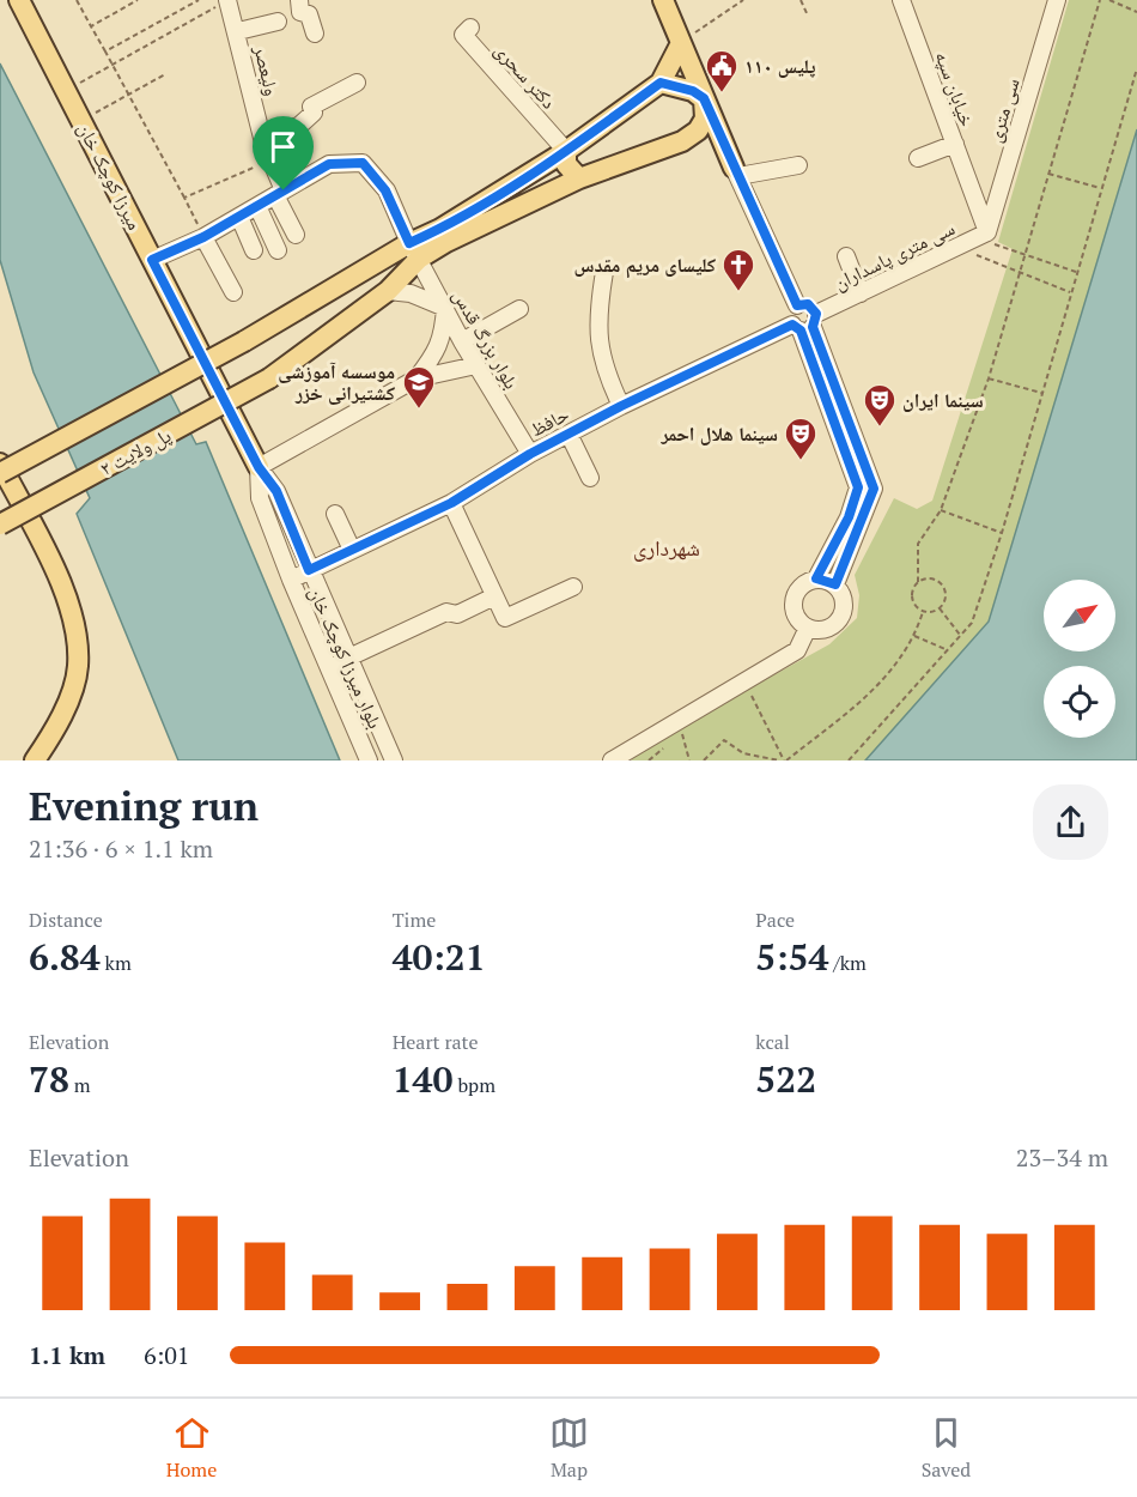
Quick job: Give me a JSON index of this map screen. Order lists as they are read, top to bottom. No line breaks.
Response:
{"streets":{"main road":["میرزا کوچک خان","پل ولایت ۲"],"street":["ولیعصر","دکتر سحری","خیابان سپه","سی متری","سی متری پاسداران","بلوار بزرگ قدس","حافظ","بلوار میرزا کوچک خان"]},"crossings":[["ولیعصر","بلوار بزرگ قدس"],["خیابان سپه","سی متری"],["خیابان سپه","سی متری پاسداران"],["سی متری","سی متری پاسداران"],["میرزا کوچک خان","بلوار میرزا کوچک خان"],["سی متری پاسداران","حافظ"],["بلوار بزرگ قدس","حافظ"],["بلوار بزرگ قدس","پل ولایت ۲"],["حافظ","بلوار میرزا کوچک خان"]],"districts":["شهرداری"],"places":{"public building":["پلیس ۱۱۰"],"church":["کلیسای مریم مقدس"],"school or university":["موسسه آموزشی کشتیرانی خزر"],"theatre":["سینما ایران","سینما هلال احمر"]},"north":"top right","page":{"heading":["Evening run","21:36 · 6 × 1.1 km"],"stats":[["Distance","6.84 km"],["Time","40:21"],["Pace","5:54 /km"],["Elevation","78 m"],["Heart rate","140 bpm"],["kcal","522"]],"chart":["Elevation","23–34 m"],"list":[{"name":"1.1 km","note":"6:01"}],"tabs":["Home","Map","Saved"]}}
